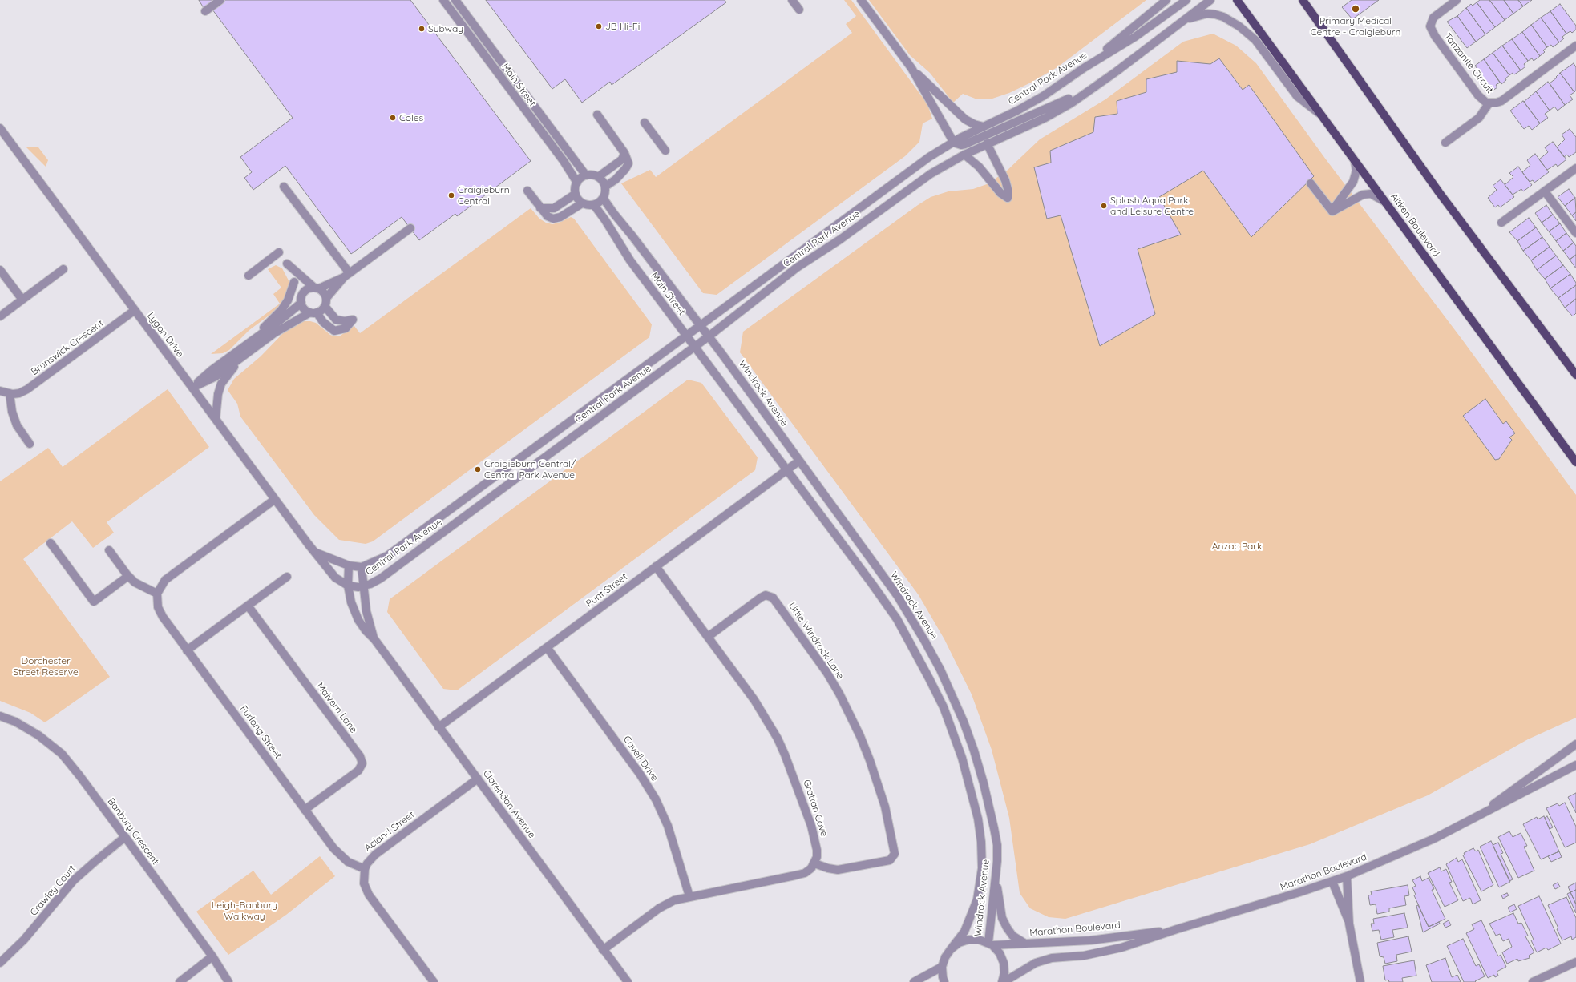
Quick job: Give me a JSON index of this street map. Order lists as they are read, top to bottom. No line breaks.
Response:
{"streets":{"main road":["Aitken Boulevard"],"street":["Tanzanite Circuit","Central Park Avenue","Main Street","Lygon Drive","Brunswick Crescent","Windrock Avenue","Punt Street","Little Windrock Lane","Malvern Lane","Furlong Street","Cavell Drive","Clarendon Avenue","Grattan Cove","Banbury Crescent","Acland Street","Marathon Boulevard","Crawley Court"]},"crossings":[["Central Park Avenue","Main Street"],["Central Park Avenue","Lygon Drive"],["Central Park Avenue","Windrock Avenue"],["Central Park Avenue","Clarendon Avenue"],["Main Street","Windrock Avenue"],["Lygon Drive","Brunswick Crescent"],["Windrock Avenue","Punt Street"],["Windrock Avenue","Marathon Boulevard"],["Punt Street","Cavell Drive"],["Punt Street","Clarendon Avenue"],["Punt Street","Grattan Cove"],["Little Windrock Lane","Grattan Cove"],["Malvern Lane","Furlong Street"],["Furlong Street","Acland Street"],["Clarendon Avenue","Acland Street"],["Banbury Crescent","Crawley Court"]],"parks":["Anzac Park","Dorchester Street Reserve","Leigh-Banbury Walkway"],"places":["Primary Medical Centre - Craigieburn","JB Hi-Fi","Subway","Coles","Craigieburn Central","Splash Aqua Park and Leisure Centre","Craigieburn Central/ Central Park Avenue"]}
